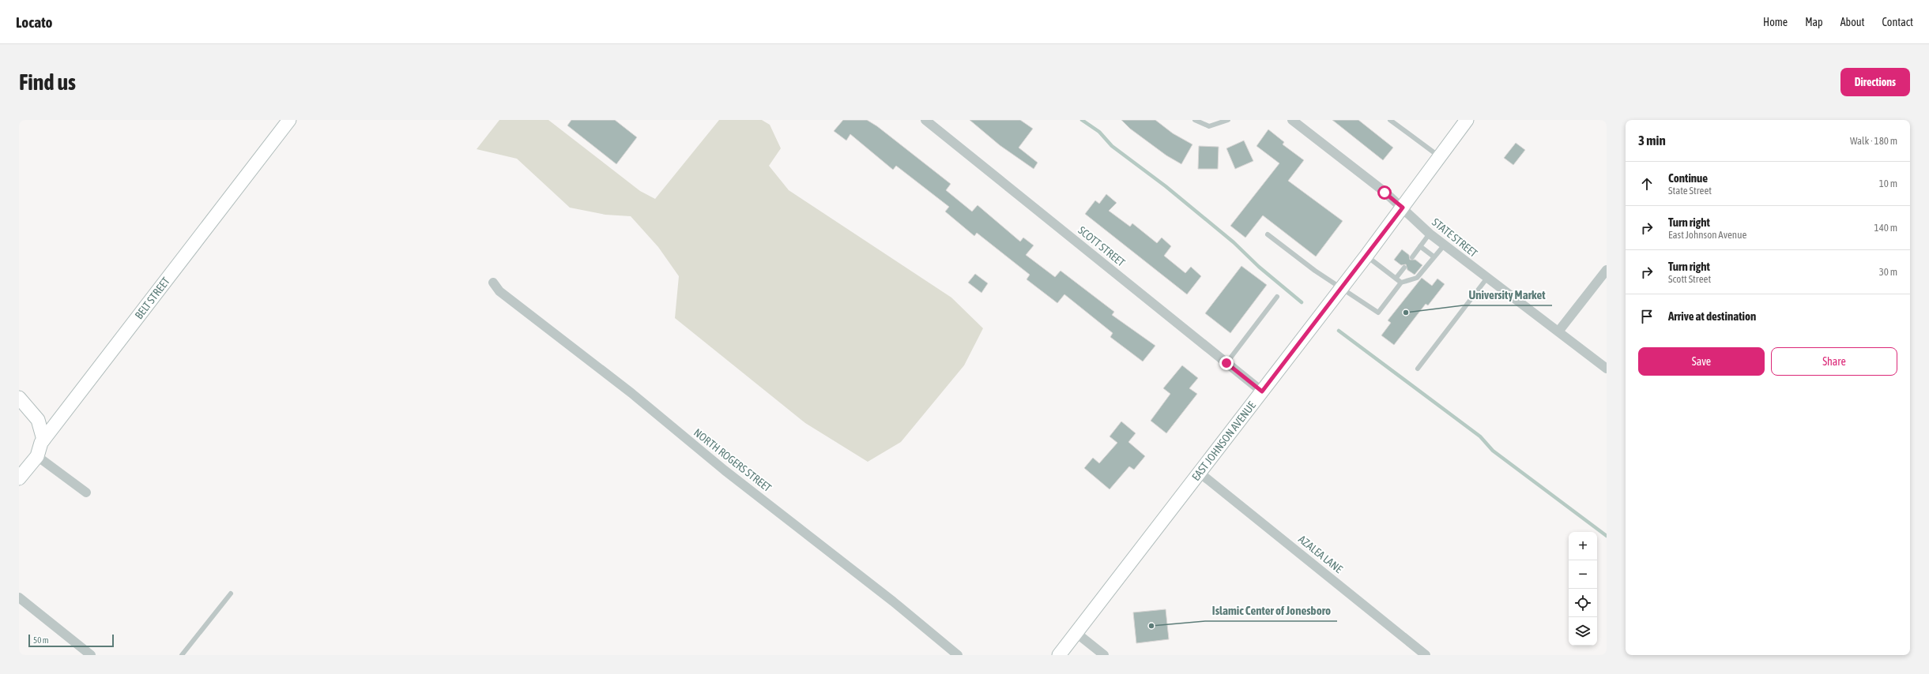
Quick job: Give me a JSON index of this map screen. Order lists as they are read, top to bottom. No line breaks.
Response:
{"streets":{"main road":["BELT STREET","EAST JOHNSON AVENUE"],"street":["STATE STREET","SCOTT STREET","NORTH ROGERS STREET","AZALEA LANE"]},"crossings":[["STATE STREET","EAST JOHNSON AVENUE"],["SCOTT STREET","EAST JOHNSON AVENUE"],["EAST JOHNSON AVENUE","AZALEA LANE"]],"places":["University Market","Islamic Center of Jonesboro"],"scale_bar":"50 m","page":{"header":"Locato","nav":["Home","Map","About","Contact"],"buttons":["Directions",["Save","Share"]],"title":"Find us","heading":["3 min","Walk · 180 m"],"list":[["Continue","State Street","10 m"],["Turn right","East Johnson Avenue","140 m"],["Turn right","Scott Street","30 m"],"Arrive at destination"],"map_buttons":["+","−"],"scale":"50 m"}}
